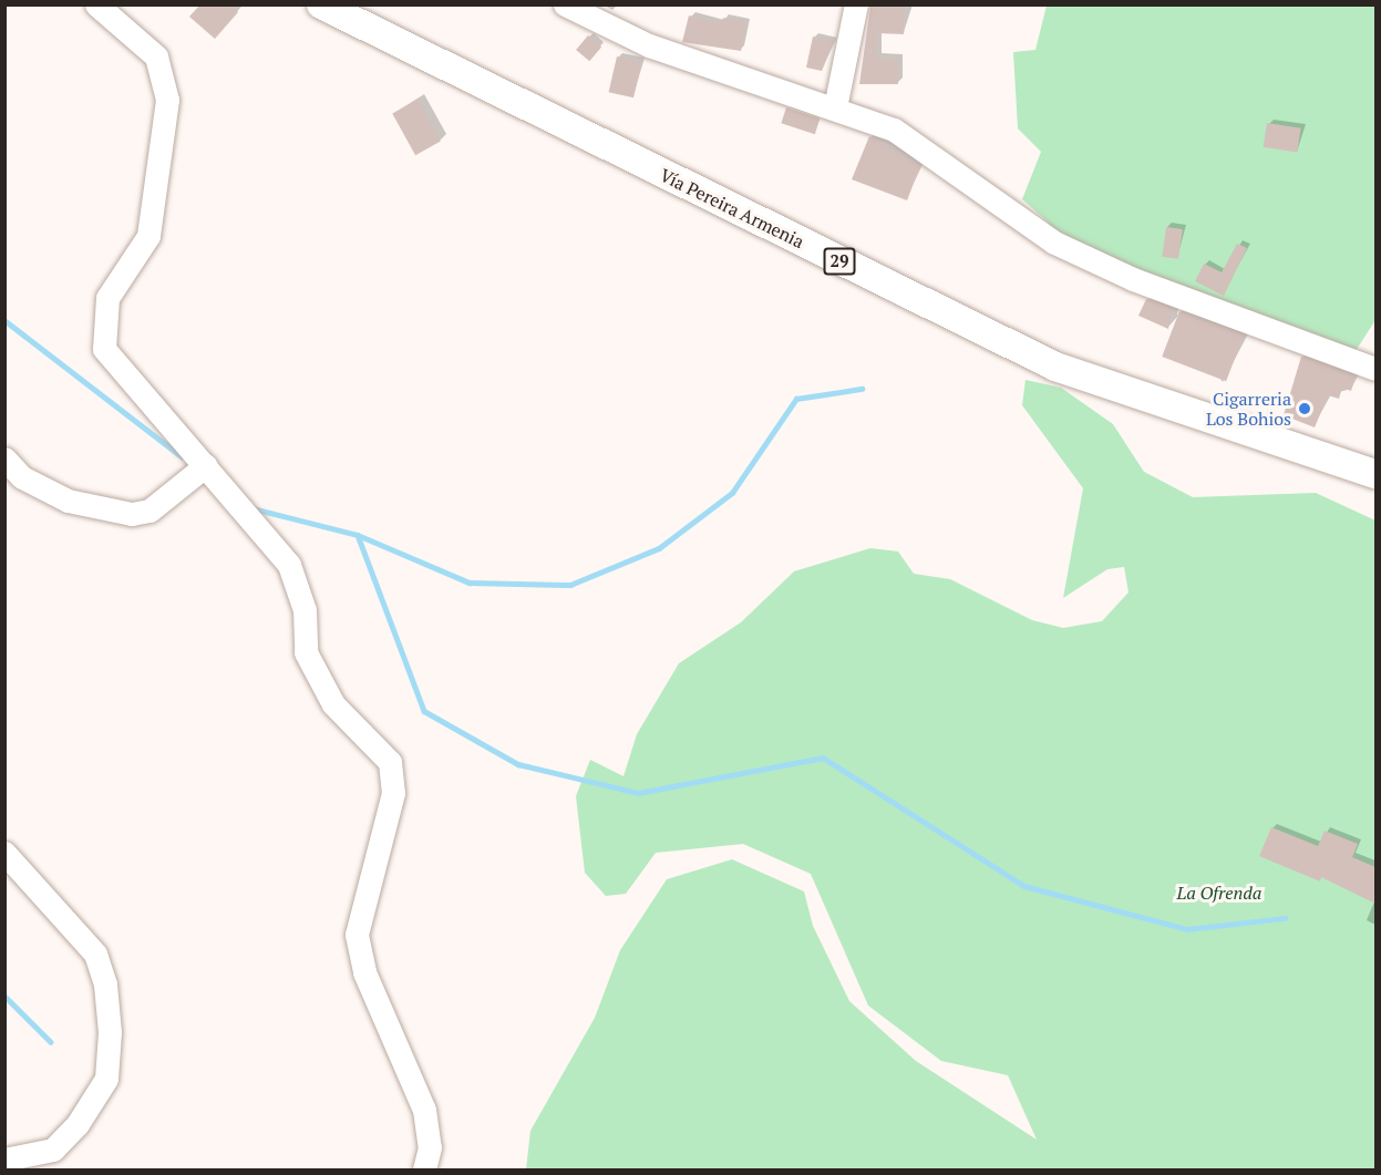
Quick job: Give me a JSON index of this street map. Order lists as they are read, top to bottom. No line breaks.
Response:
{"streets":{"main road":["Vía Pereira Armenia","29"]},"parks":["La Ofrenda"],"places":["Cigarreria Los Bohios"]}
